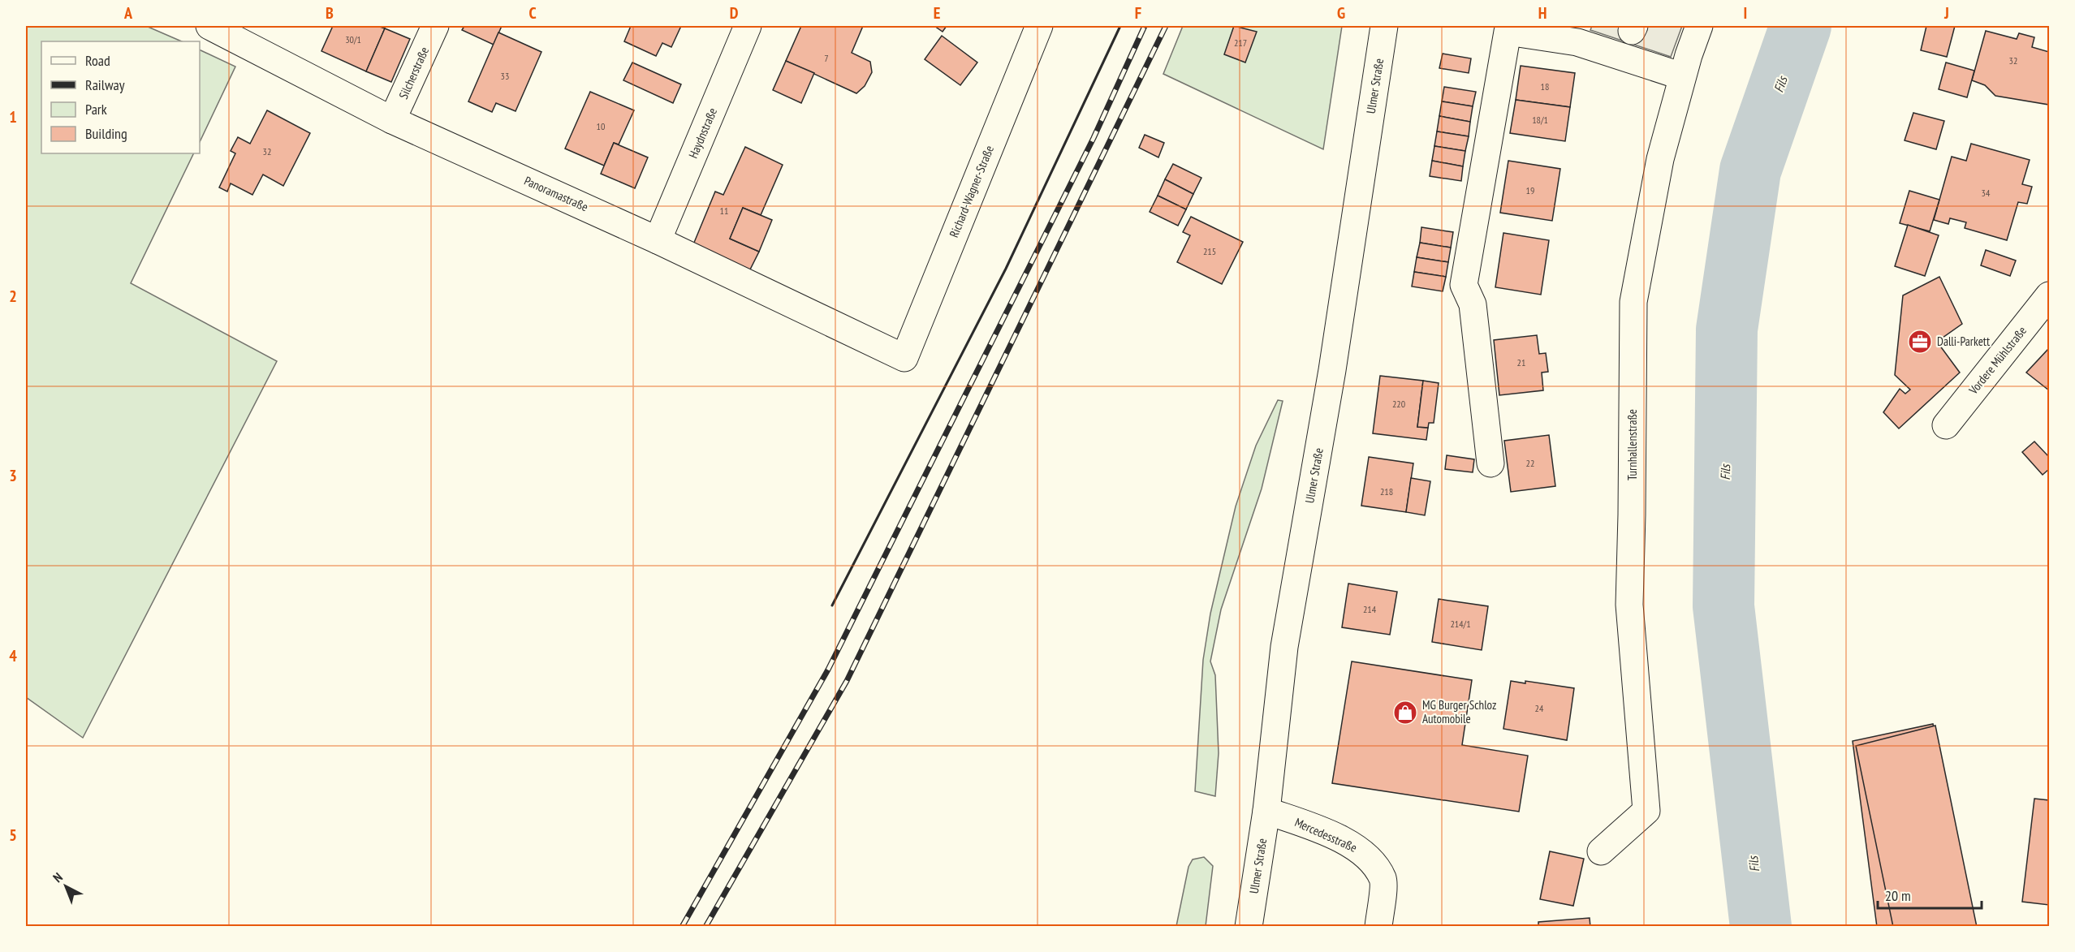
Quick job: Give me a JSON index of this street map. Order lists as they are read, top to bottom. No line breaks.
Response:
{"streets":{"street":["Silcherstraße","Ulmer Straße","Haydnstraße","Richard-Wagner-Straße","Panoramastraße","Vordere Mühlstraße","Turnhallenstraße","Mercedesstraße"]},"crossings":[["Silcherstraße","Panoramastraße"],["Ulmer Straße","Mercedesstraße"],["Haydnstraße","Panoramastraße"],["Richard-Wagner-Straße","Panoramastraße"]],"water":["Fils"],"places":{"office":["Dalli-Parkett"],"shop":["MG Burger Schloz Automobile"]},"house_numbers":["30/1","217","7","32","33","18","18/1","10","32","19","34","11","215","21","220","22","218","214","214/1","24"],"legend":["Road","Railway","Park","Building"],"scale_bar":"20 m","north":"top left","grid":{"columns":["A","B","C","D","E","F","G","H","I","J"],"rows":["1","2","3","4","5"]}}
